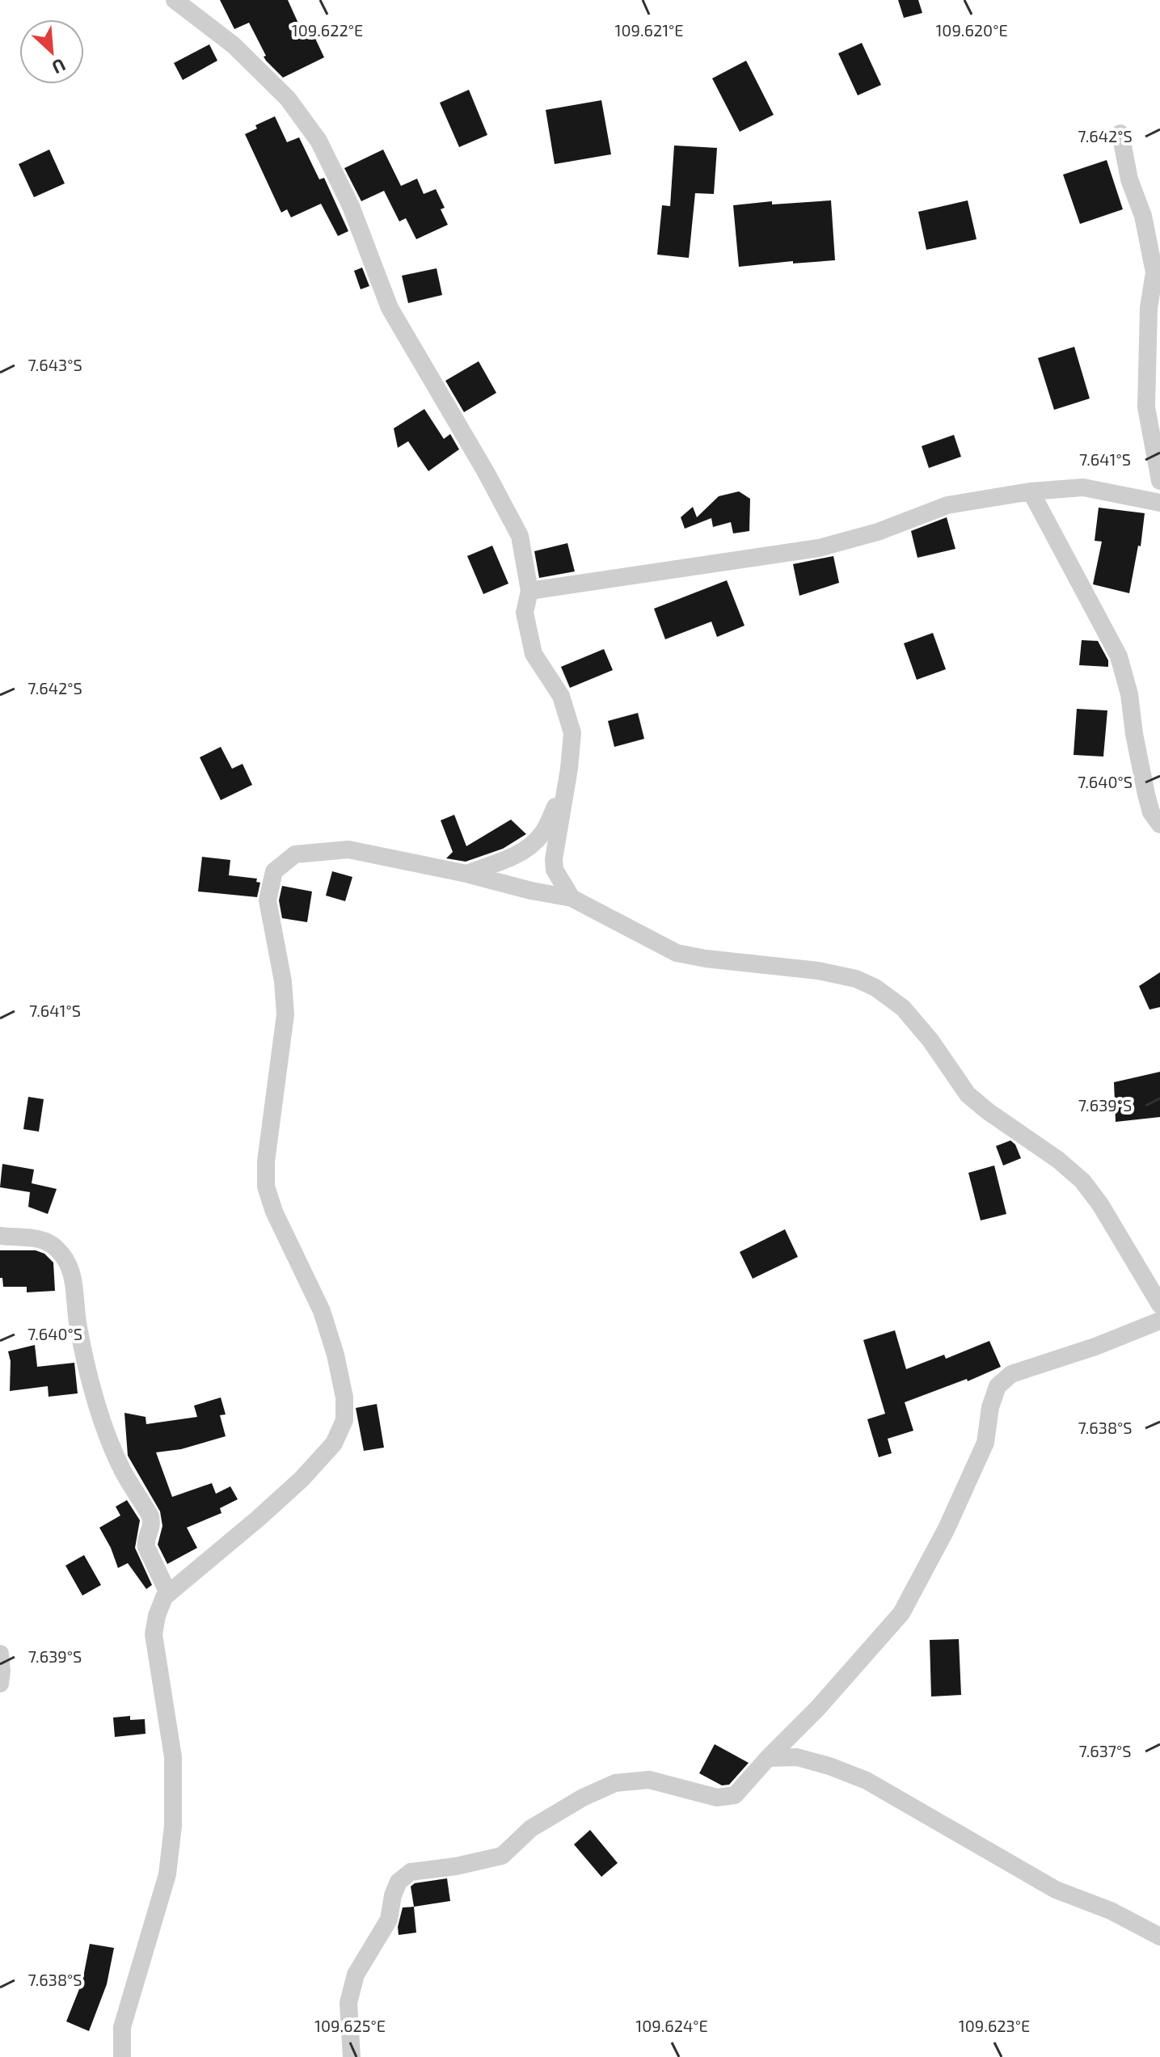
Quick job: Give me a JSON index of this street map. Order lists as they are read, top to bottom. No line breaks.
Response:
{"north":"bottom right","coordinates":["109.622°E","109.621°E","109.620°E","7.642°S","7.643°S","7.641°S","7.640°S","7.639°S","7.638°S","7.637°S","109.625°E","109.624°E","109.623°E"]}
